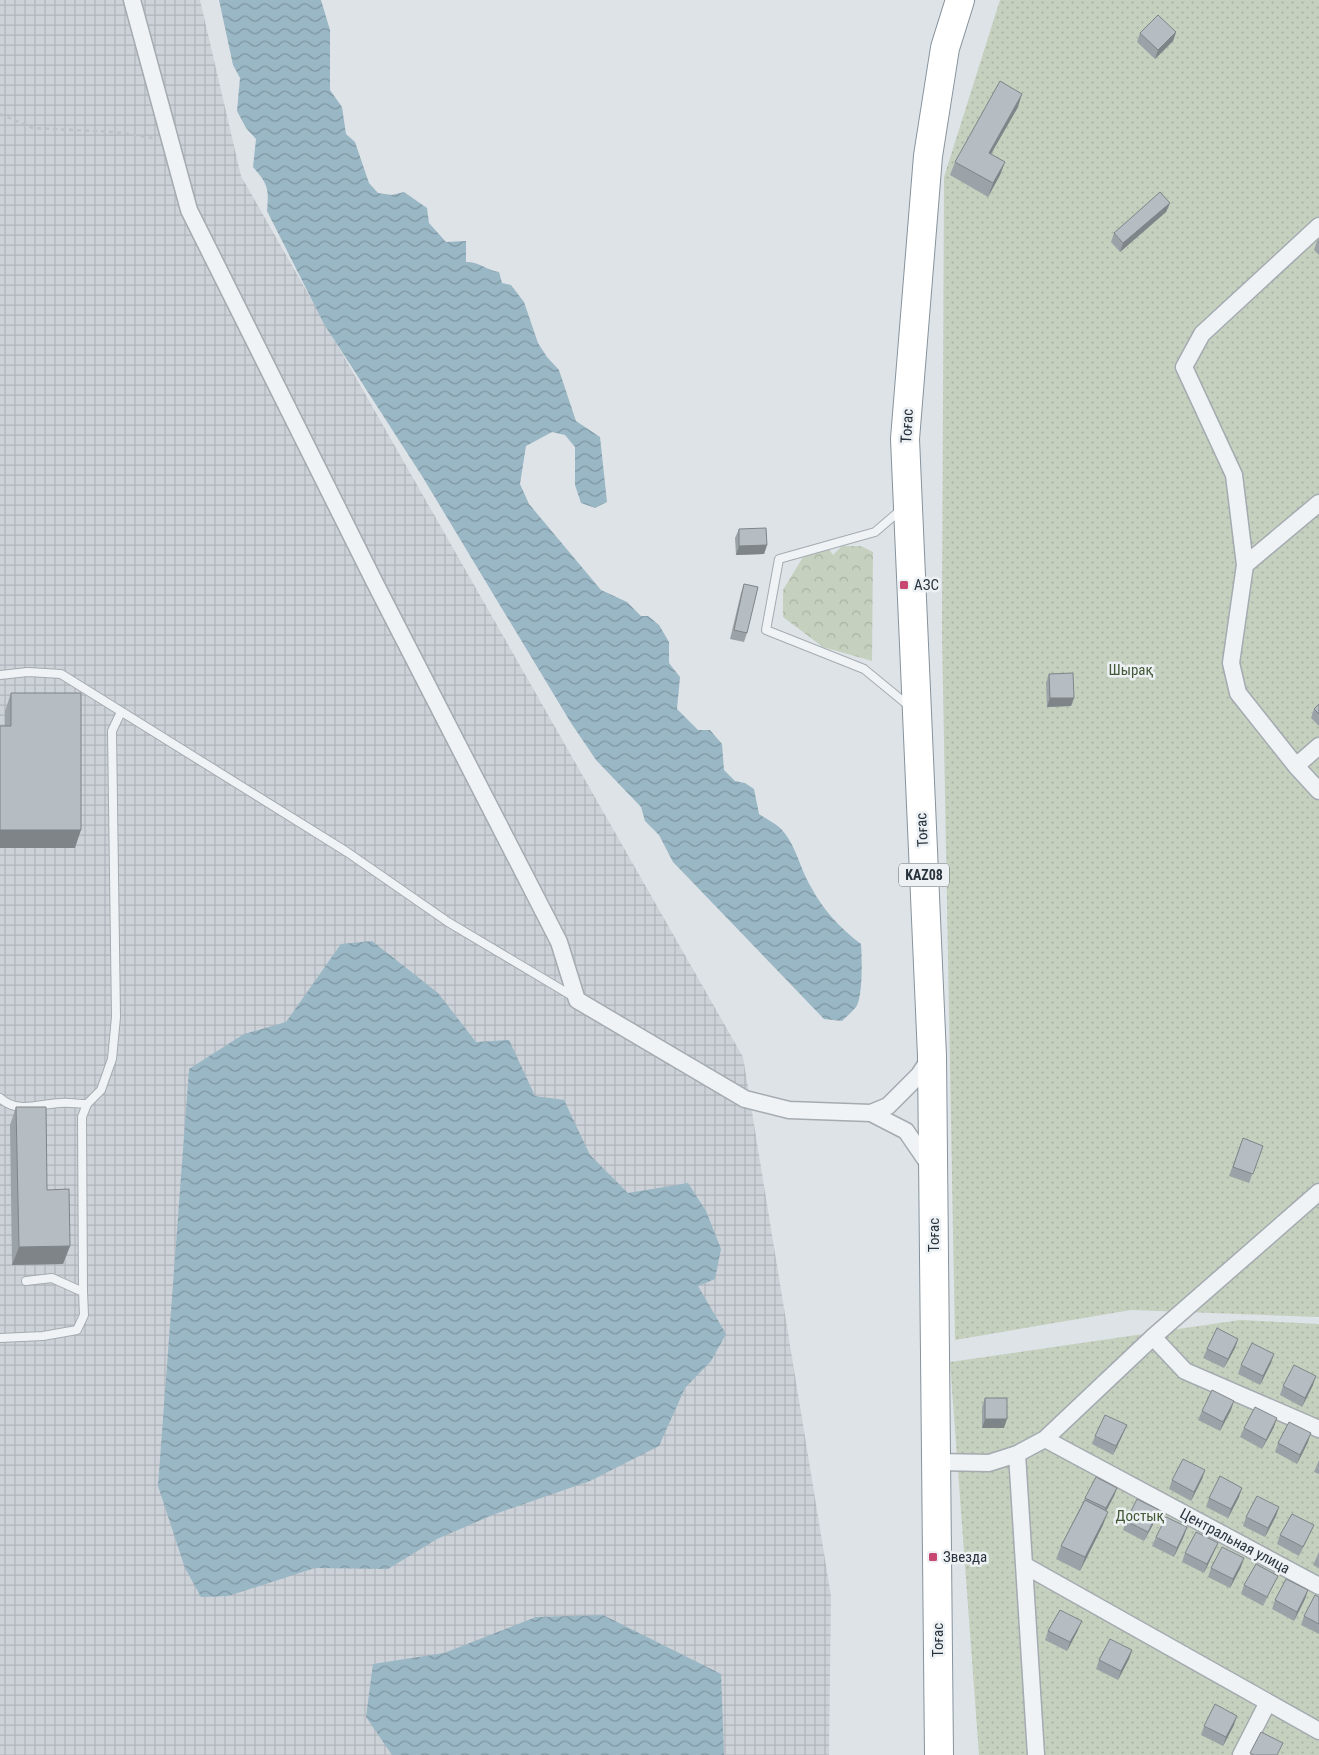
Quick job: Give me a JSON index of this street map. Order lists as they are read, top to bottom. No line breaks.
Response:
{"streets":{"highway":["Тоғас","KAZ08"],"street":["Центральная улица"]},"parks":["Шырақ","Достық"],"places":{"transit":["АЗС","Звезда"]}}
